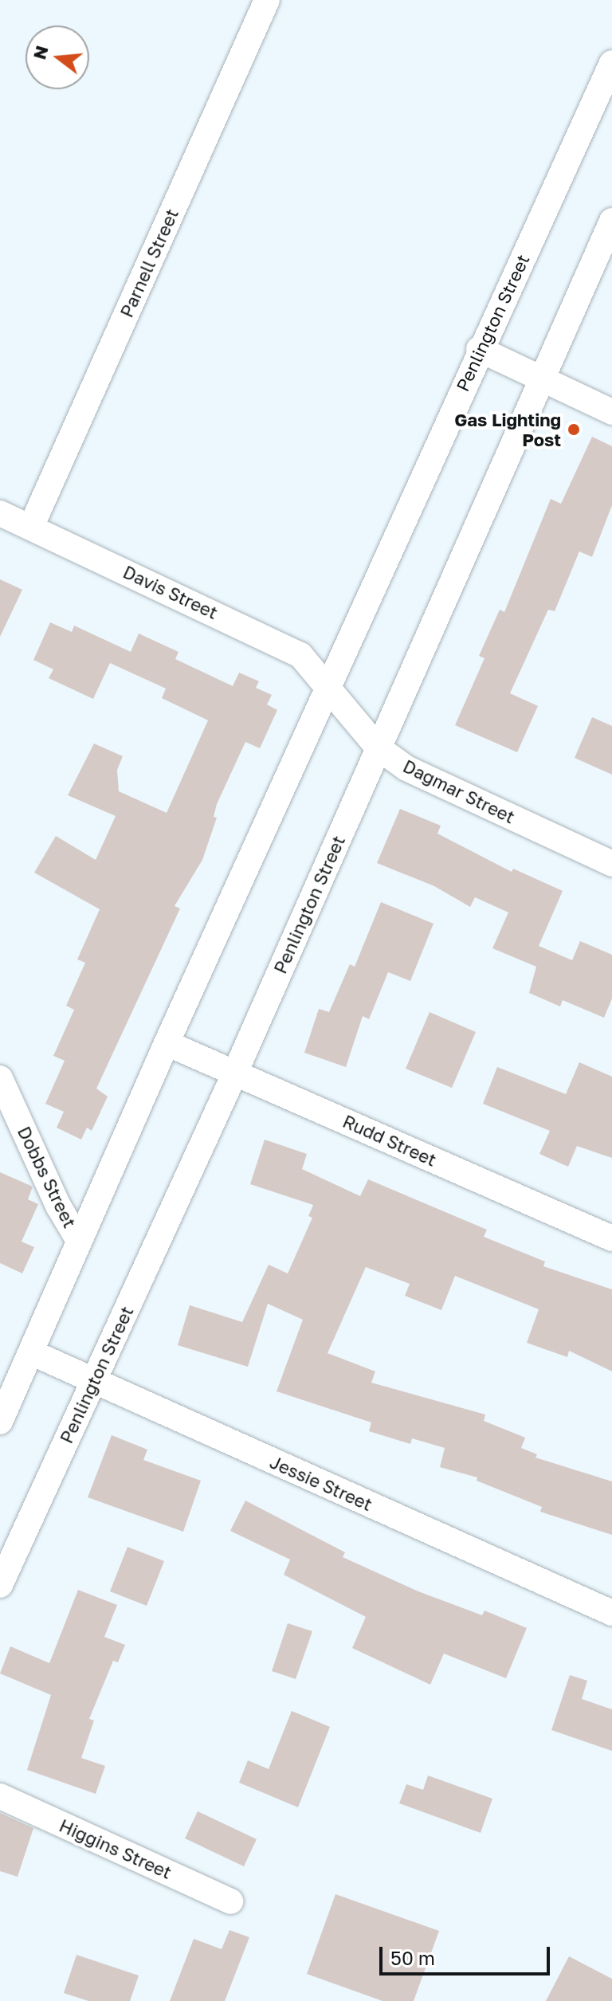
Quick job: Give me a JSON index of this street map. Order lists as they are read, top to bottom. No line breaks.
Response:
{"streets":{"street":["Parnell Street","Penlington Street","Davis Street","Dagmar Street","Rudd Street","Dobbs Street","Jessie Street","Higgins Street"]},"crossings":[["Parnell Street","Davis Street"],["Penlington Street","Davis Street"],["Penlington Street","Dagmar Street"],["Penlington Street","Rudd Street"],["Penlington Street","Dobbs Street"],["Penlington Street","Jessie Street"],["Davis Street","Dagmar Street"]],"places":["Gas Lighting Post"],"scale_bar":"50 m","north":"left"}
